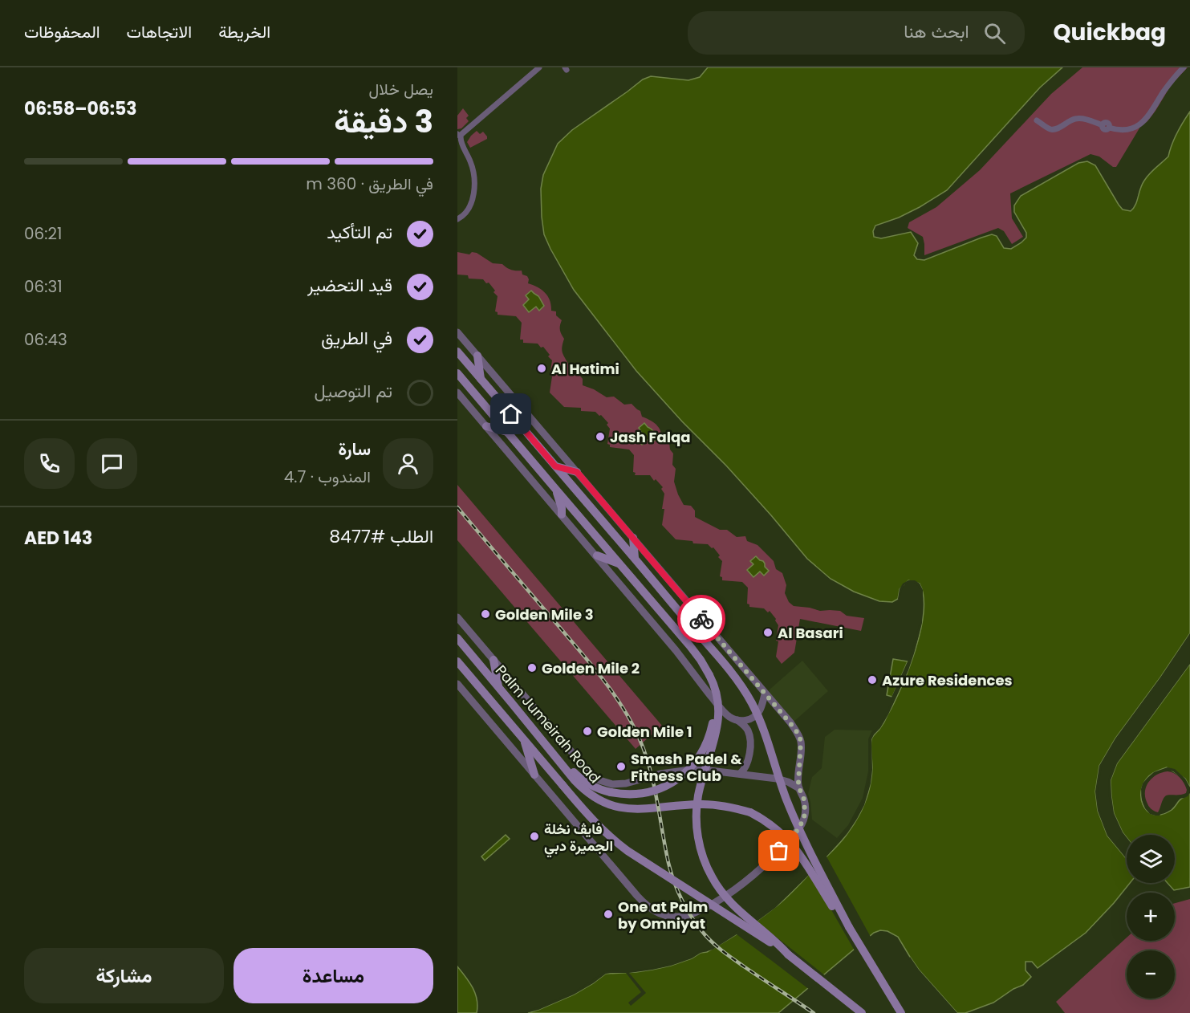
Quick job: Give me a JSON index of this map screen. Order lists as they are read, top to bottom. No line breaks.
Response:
{"streets":{"main road":["Palm Jumeirah Road"]},"places":["Al Hatimi","Jash Falqa","Golden Mile 3","Al Basari","Golden Mile 2","Azure Residences","Golden Mile 1","Smash Padel & Fitness Club","فايڤ نخلة الجميرة دبي","One at Palm by Omniyat"],"page":{"header":"Quickbag","search":"ابحث هنا","nav":["الخريطة","الاتجاهات","المحفوظات"],"heading":["3 دقيقة","يصل خلال","06:53–06:58"],"panel":["سارة","المندوب · 4.7","الطلب #8477","AED 143"],"bar":"في الطريق · 360 m","list":[["تم التأكيد","06:21"],["قيد التحضير","06:31"],["في الطريق","06:43"],"تم التوصيل"],"map_buttons":["+","−"],"buttons":["مساعدة","مشاركة"]}}
